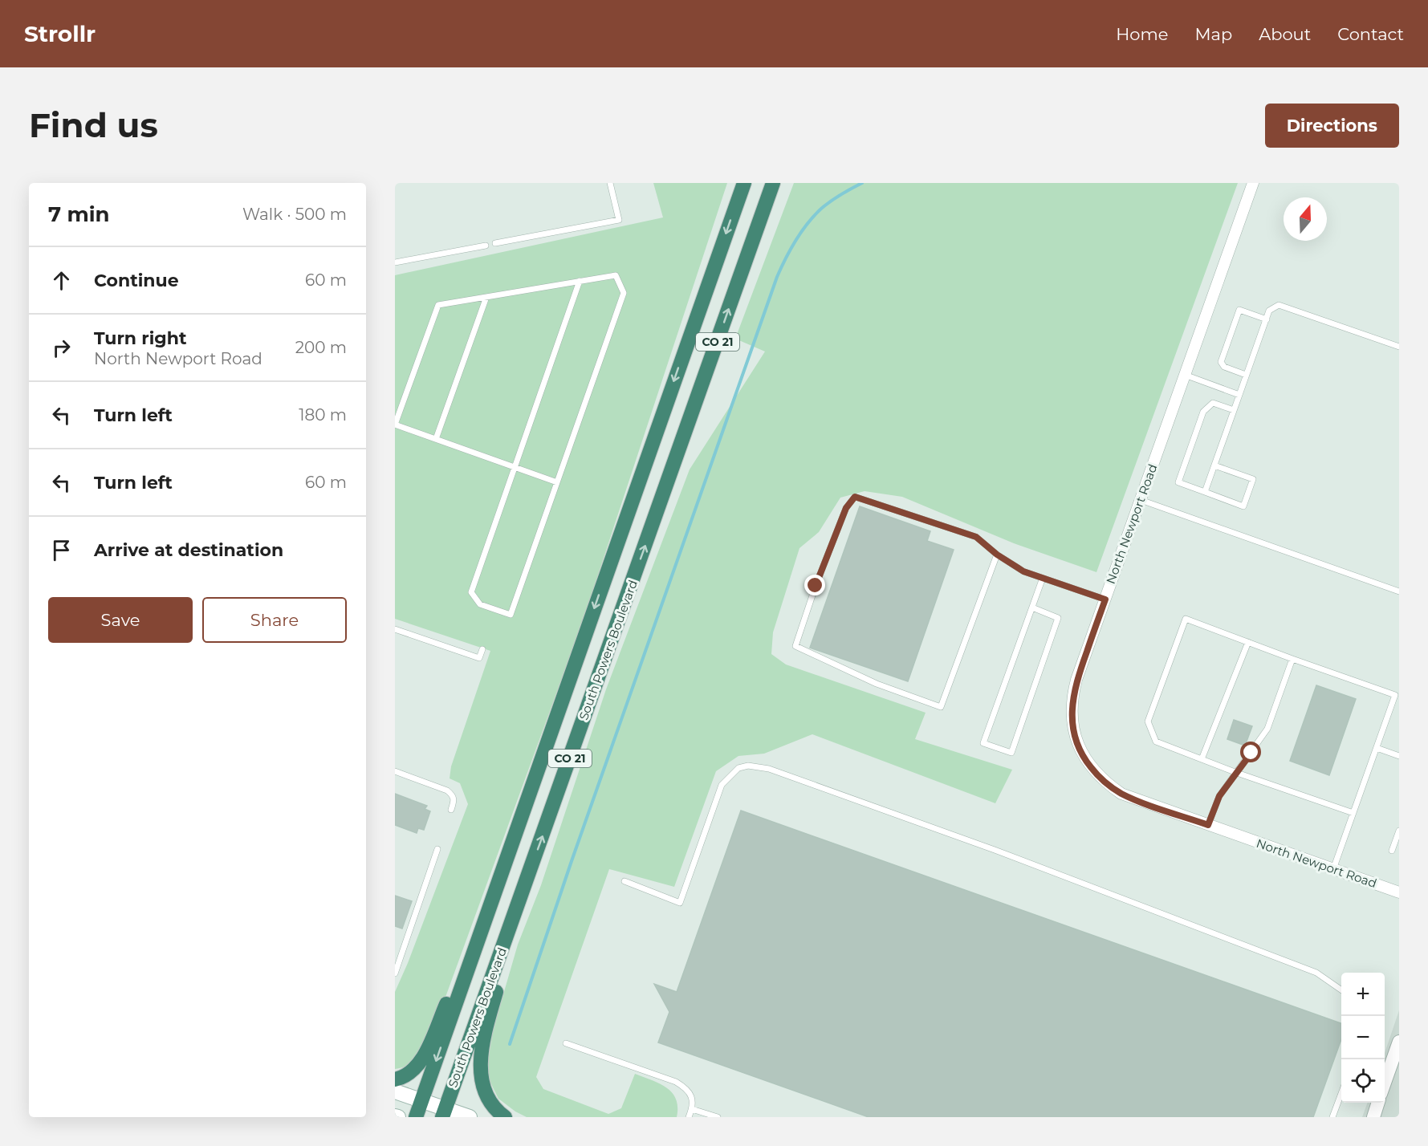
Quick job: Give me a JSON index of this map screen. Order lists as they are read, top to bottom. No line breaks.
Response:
{"streets":{"highway":["CO 21","South Powers Boulevard"],"street":["North Newport Road"]},"north":"top","page":{"header":"Strollr","nav":["Home","Map","About","Contact"],"buttons":["Directions",["Save","Share"]],"title":"Find us","heading":["7 min","Walk · 500 m"],"list":[["Continue","60 m"],["Turn right","North Newport Road","200 m"],["Turn left","180 m"],["Turn left","60 m"],"Arrive at destination"],"map_buttons":["+","−"]}}
